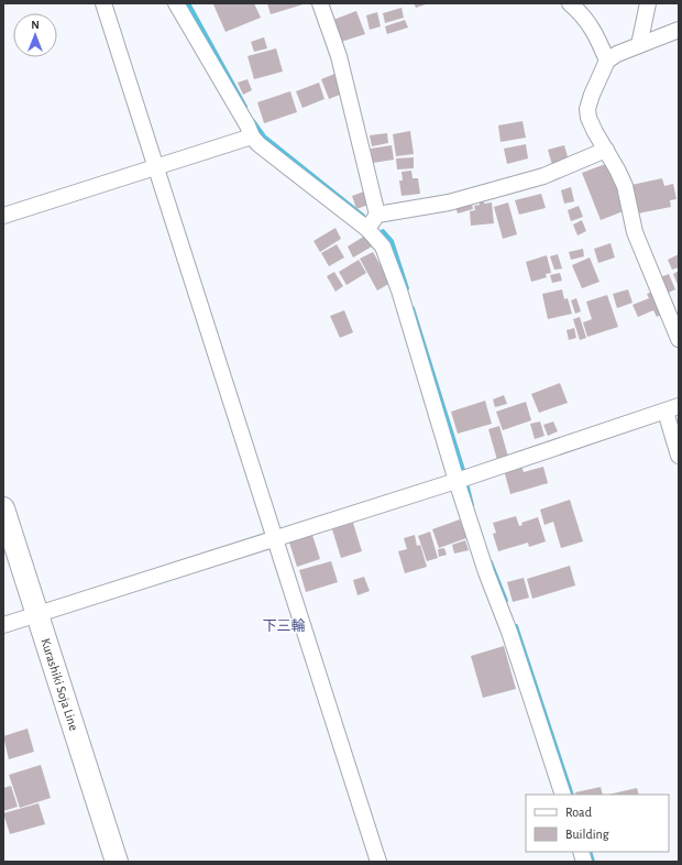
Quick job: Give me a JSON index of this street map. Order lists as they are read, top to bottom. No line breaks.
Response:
{"streets":{"main road":["Kurashiki Soja Line"]},"districts":["下三輪"],"legend":["Road","Building"],"north":"top"}
